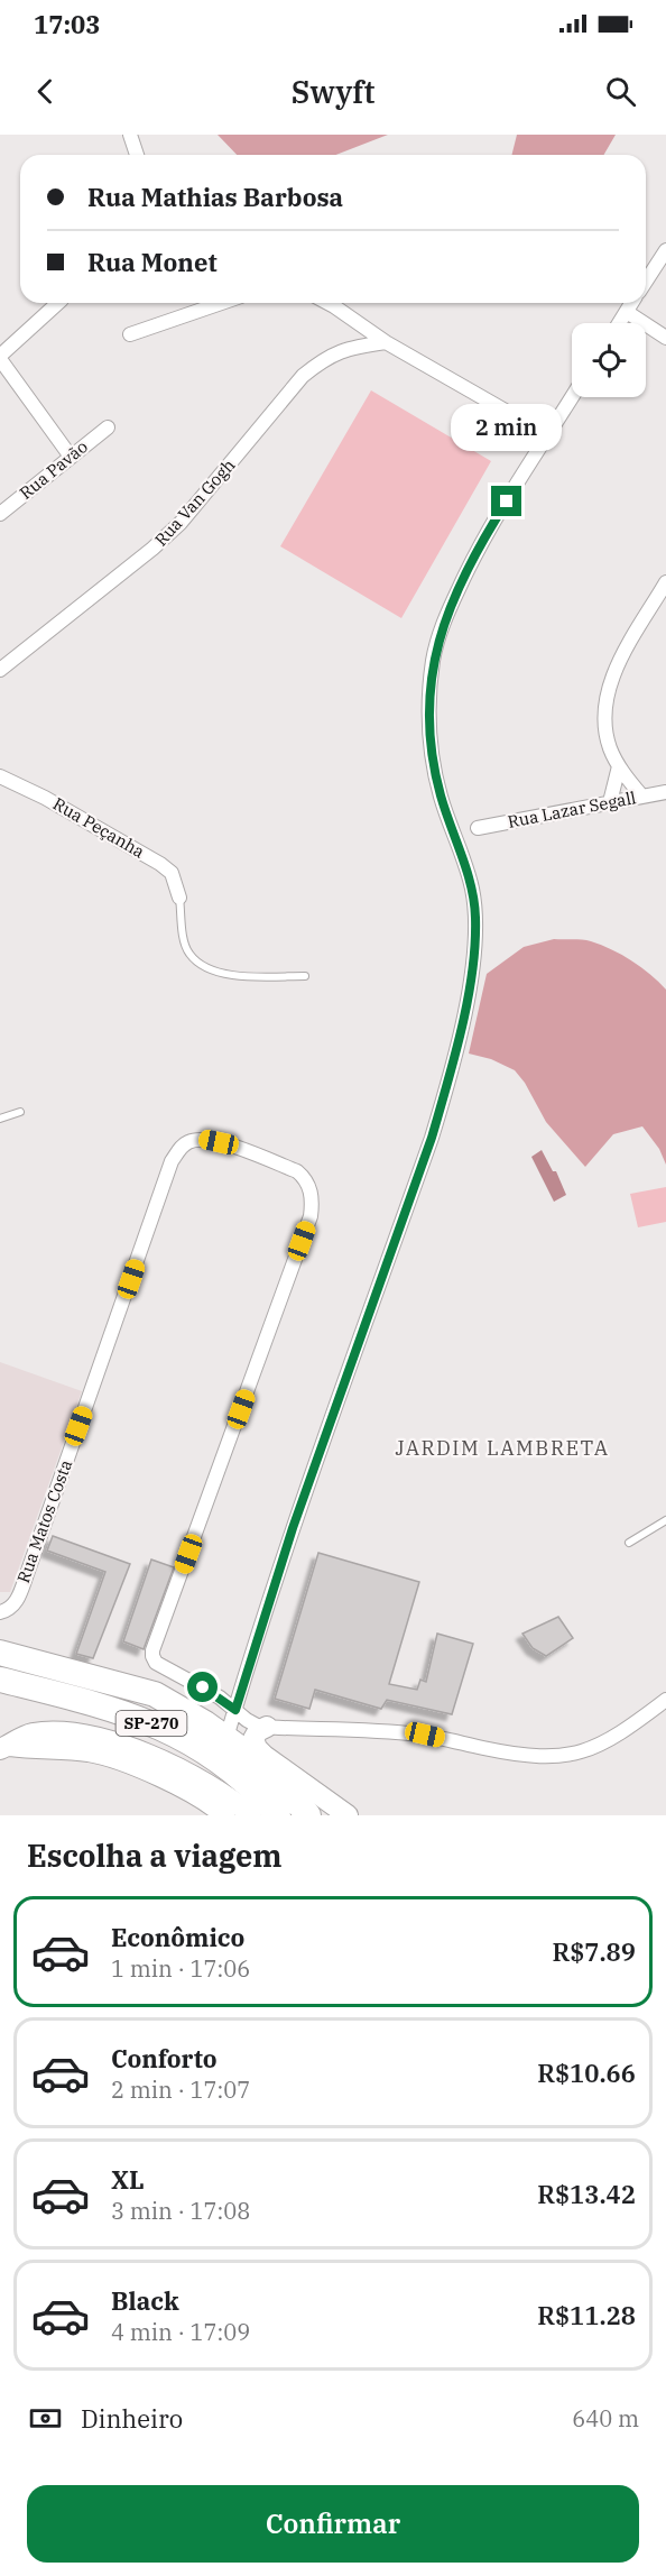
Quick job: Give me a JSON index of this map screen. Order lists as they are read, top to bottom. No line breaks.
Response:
{"streets":{"highway":["SP-270"],"street":["Rua Pavão","Rua Van Gogh","Rua Lazar Segall","Rua Peçanha","Rua Matos Costa"]},"districts":["JARDIM LAMBRETA"],"page":{"status":"17:03","header":"Swyft","banner":["Rua Mathias Barbosa","Rua Monet"],"bubble":"2 min","heading":"Escolha a viagem","list":[{"name":"Econômico","note":"1 min · 17:06","value":"R$7.89"},{"name":"Conforto","note":"2 min · 17:07","value":"R$10.66"},{"name":"XL","note":"3 min · 17:08","value":"R$13.42"},{"name":"Black","note":"4 min · 17:09","value":"R$11.28"}],"pay":["Dinheiro","640 m"],"buttons":"Confirmar"}}
